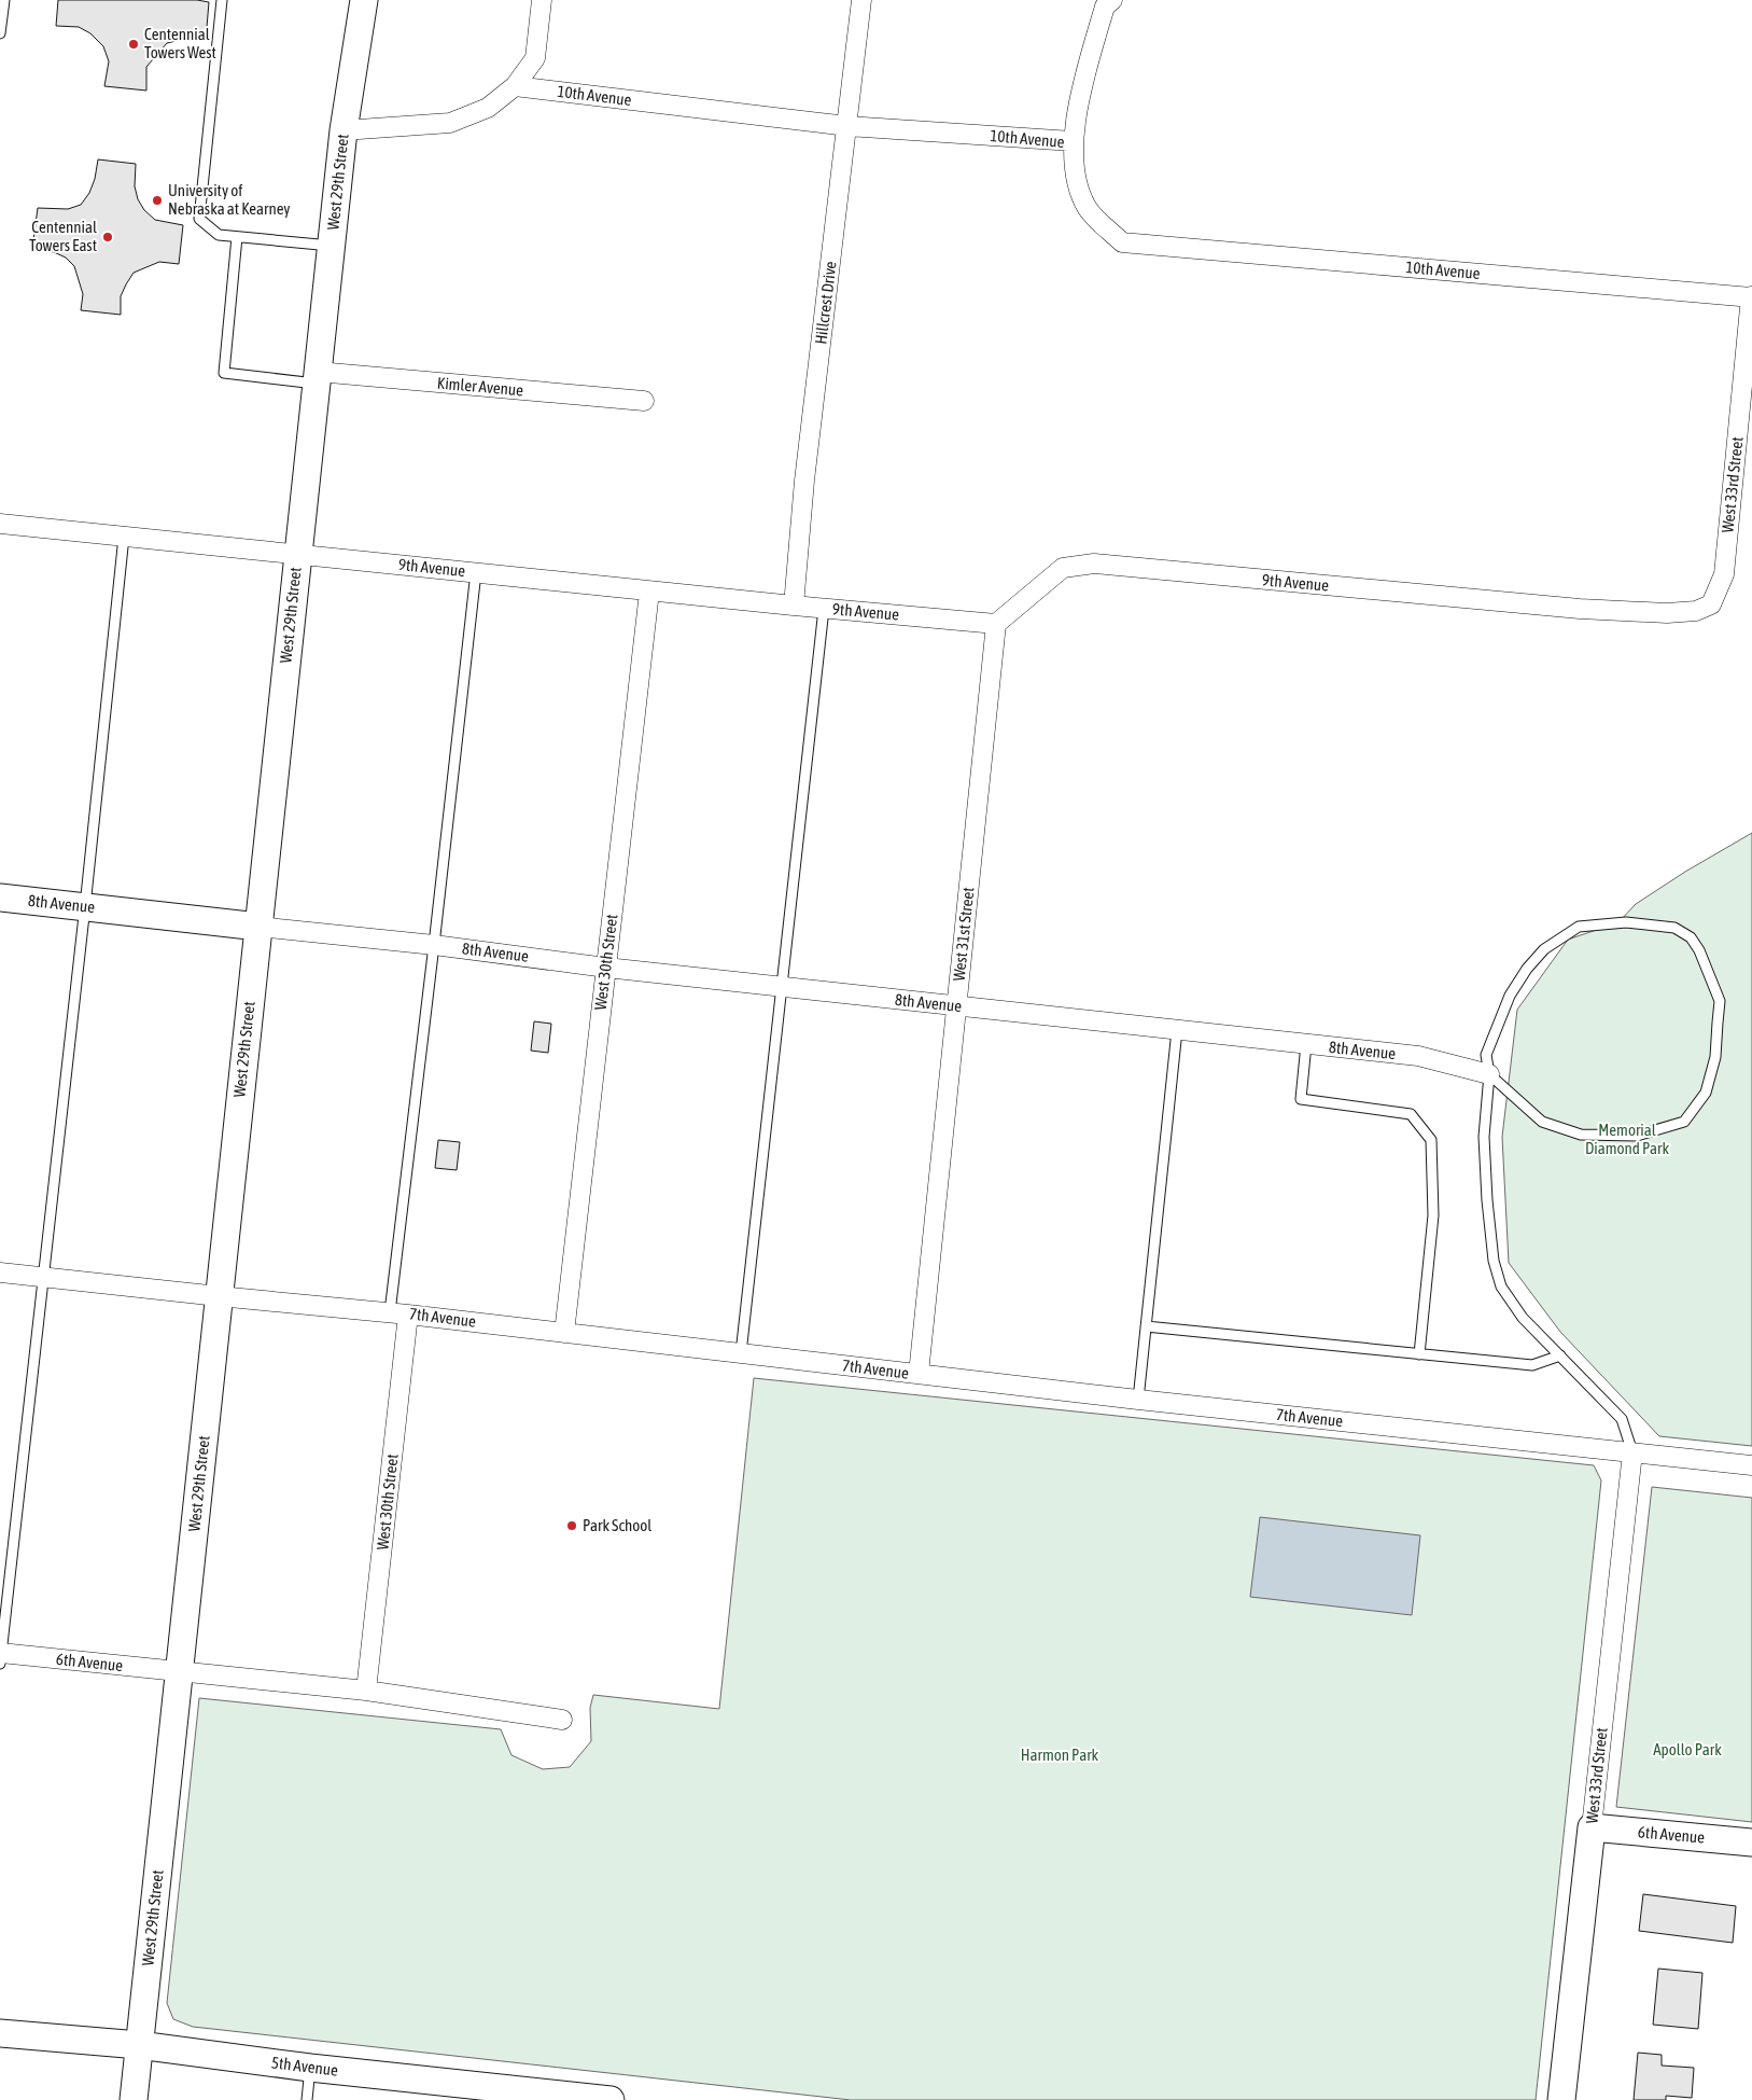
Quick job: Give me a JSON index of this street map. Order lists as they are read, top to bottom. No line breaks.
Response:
{"streets":{"street":["10th Avenue","West 29th Street","Hillcrest Drive","Kimler Avenue","West 33rd Street","9th Avenue","8th Avenue","West 31st Street","West 30th Street","7th Avenue","6th Avenue","5th Avenue"]},"crossings":[["10th Avenue","Hillcrest Drive"],["10th Avenue","West 33rd Street"],["West 29th Street","Kimler Avenue"],["West 29th Street","9th Avenue"],["West 29th Street","8th Avenue"],["West 29th Street","7th Avenue"],["West 29th Street","6th Avenue"],["West 29th Street","5th Avenue"],["Hillcrest Drive","9th Avenue"],["West 33rd Street","9th Avenue"],["West 33rd Street","7th Avenue"],["West 33rd Street","6th Avenue"],["9th Avenue","West 31st Street"],["9th Avenue","West 30th Street"],["8th Avenue","West 31st Street"],["8th Avenue","West 30th Street"],["West 31st Street","7th Avenue"],["West 30th Street","7th Avenue"],["West 30th Street","6th Avenue"]],"parks":["Memorial Diamond Park","Apollo Park","Harmon Park"],"places":["Centennial Towers West","University of Nebraska at Kearney","Centennial Towers East","Park School"]}
